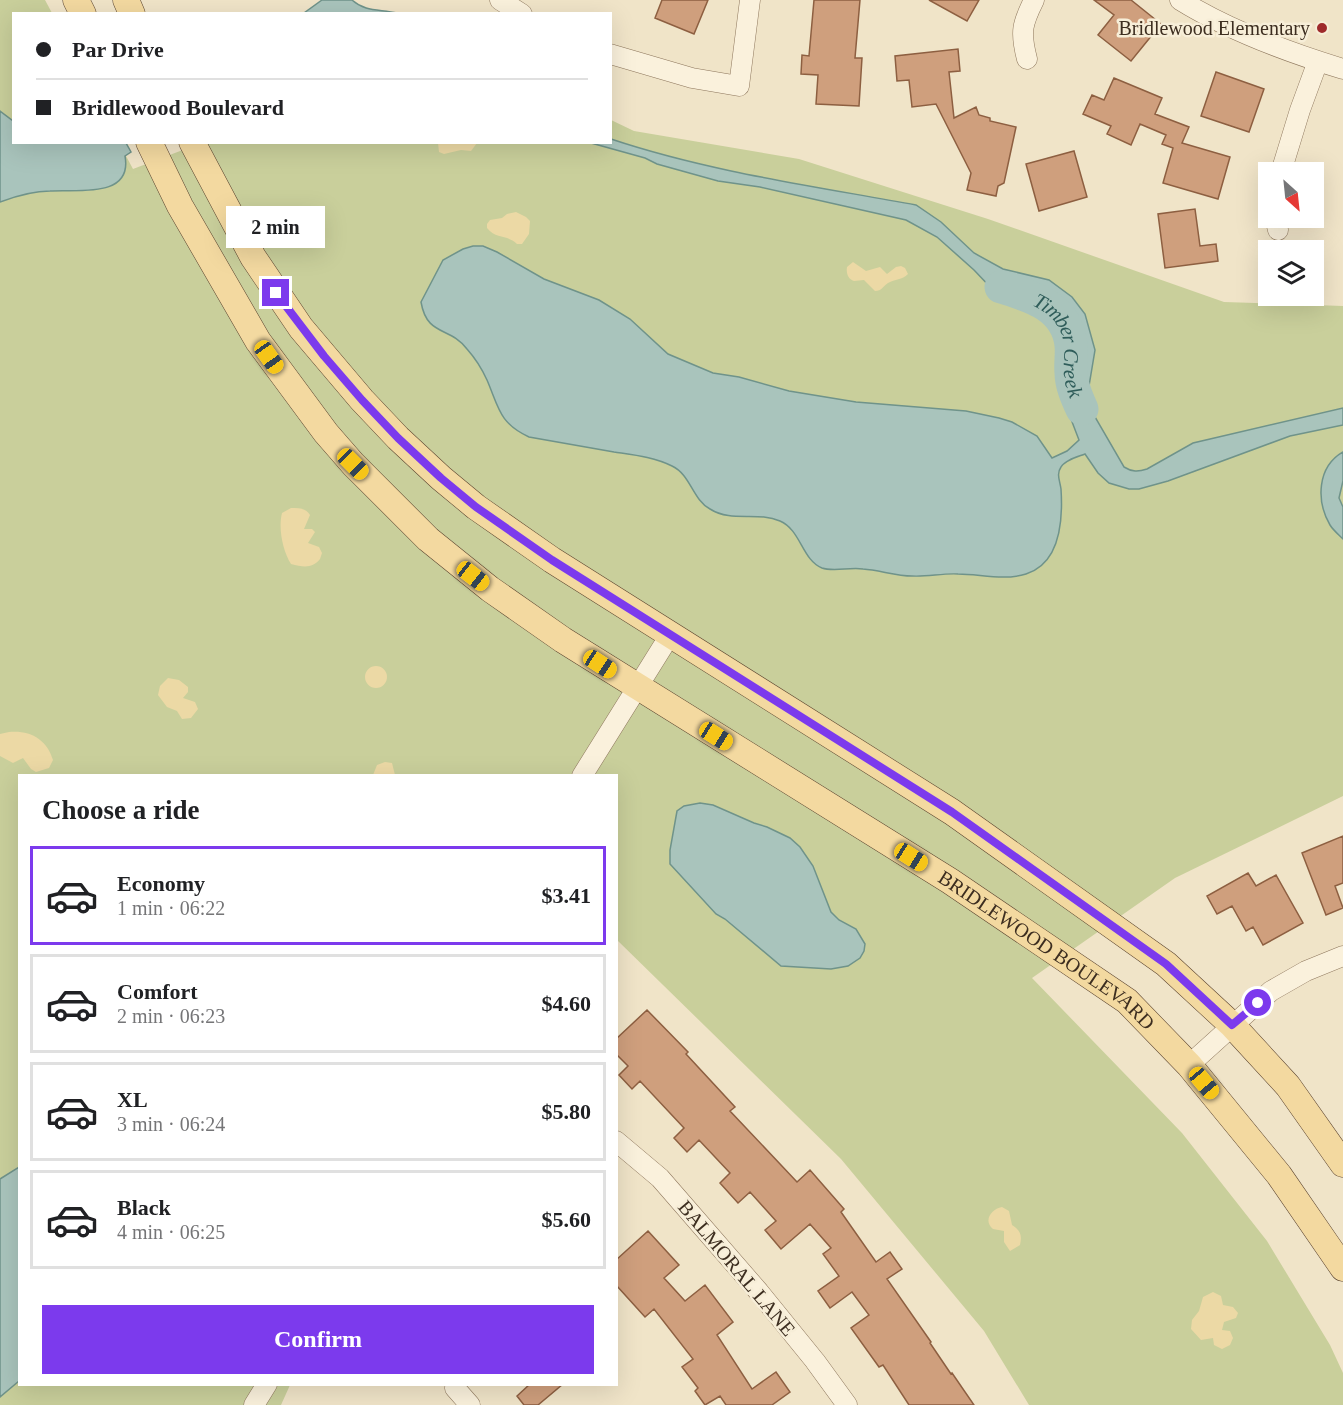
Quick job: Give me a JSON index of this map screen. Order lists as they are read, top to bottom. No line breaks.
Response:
{"streets":{"main road":["BRIDLEWOOD BOULEVARD"],"street":["BALMORAL LANE"]},"water":["Timber Creek"],"places":["Bridlewood Elementary"],"north":"bottom right","page":{"banner":["Par Drive","Bridlewood Boulevard"],"bubble":"2 min","heading":"Choose a ride","list":[{"name":"Economy","note":"1 min · 06:22","value":"$3.41"},{"name":"Comfort","note":"2 min · 06:23","value":"$4.60"},{"name":"XL","note":"3 min · 06:24","value":"$5.80"},{"name":"Black","note":"4 min · 06:25","value":"$5.60"}],"buttons":"Confirm"}}
